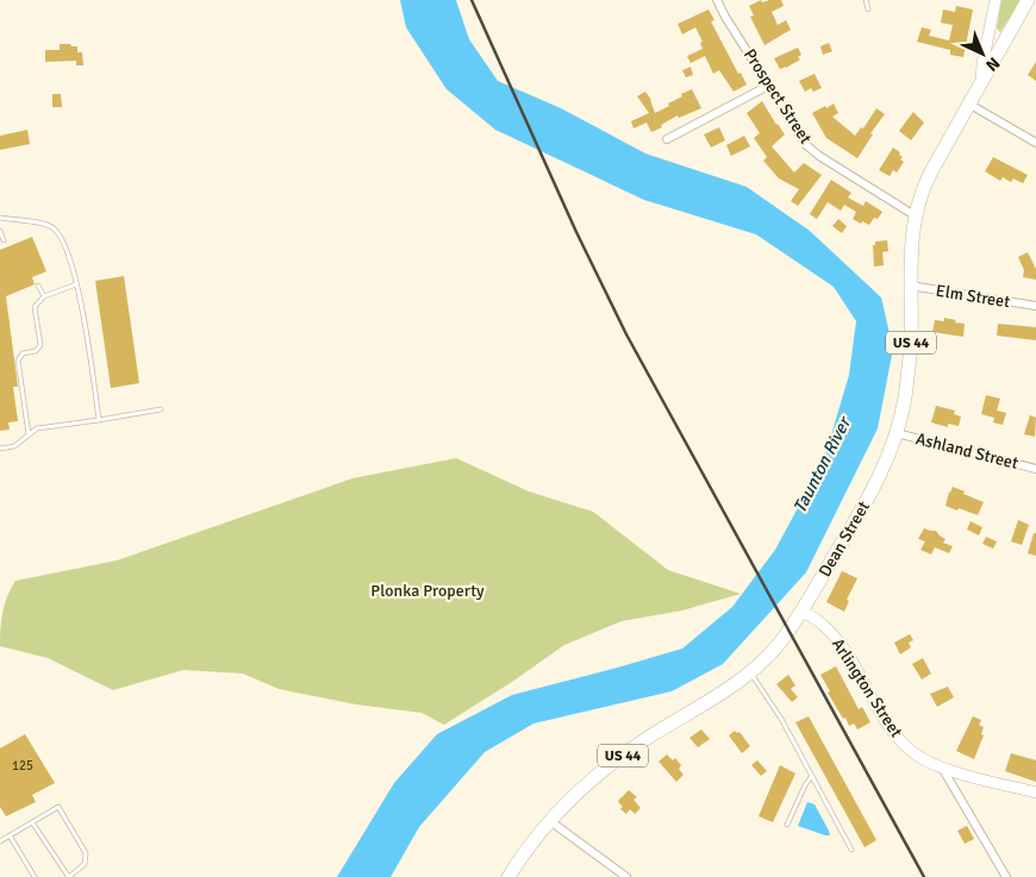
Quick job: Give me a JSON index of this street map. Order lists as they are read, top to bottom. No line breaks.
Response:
{"streets":{"highway":["US 44","Dean Street"],"street":["Prospect Street","Elm Street","Ashland Street","Arlington Street"]},"crossings":[["Prospect Street","Dean Street"],["Elm Street","Dean Street"],["US 44","Dean Street"],["Ashland Street","Dean Street"],["Dean Street","Arlington Street"]],"water":["Taunton River"],"parks":["Plonka Property"],"house_numbers":["125"],"north":"bottom right"}
